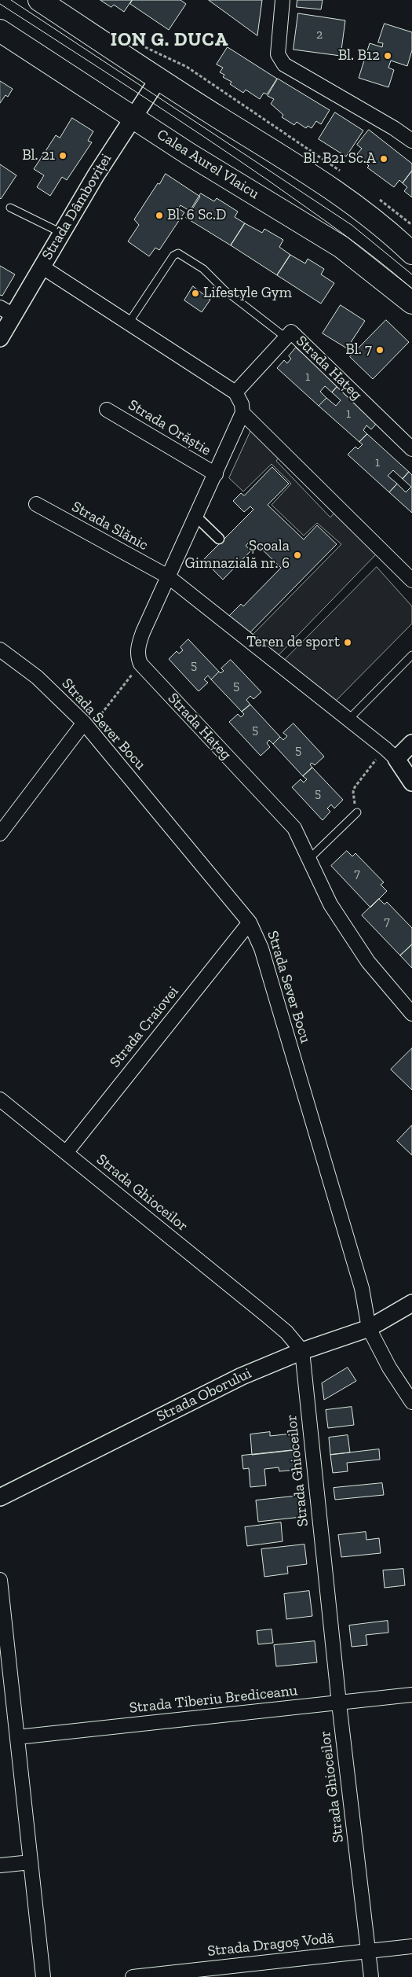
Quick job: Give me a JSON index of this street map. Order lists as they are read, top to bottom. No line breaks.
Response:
{"streets":{"main road":["Calea Aurel Vlaicu"],"street":["Strada Dâmboviței","Strada Hațeg","Strada Orăștie","Strada Slănic","Strada Sever Bocu","Strada Craiovei","Strada Ghioceilor","Strada Oborului","Strada Tiberiu Brediceanu","Strada Dragoș Vodă"]},"crossings":[["Calea Aurel Vlaicu","Strada Dâmboviței"],["Strada Sever Bocu","Strada Craiovei"],["Strada Sever Bocu","Strada Oborului"],["Strada Craiovei","Strada Ghioceilor"],["Strada Ghioceilor","Strada Oborului"],["Strada Ghioceilor","Strada Tiberiu Brediceanu"],["Strada Ghioceilor","Strada Dragoș Vodă"]],"districts":["ION G. DUCA"],"places":["Bl. B12","Bl. 21","Bl. B21 Sc.A","Bl. 6 Sc.D","Lifestyle Gym","Bl. 7","Școala Gimnazială nr. 6","Teren de sport"],"house_numbers":["2","1","1","1","5","5","5","5","5","7","7"]}
